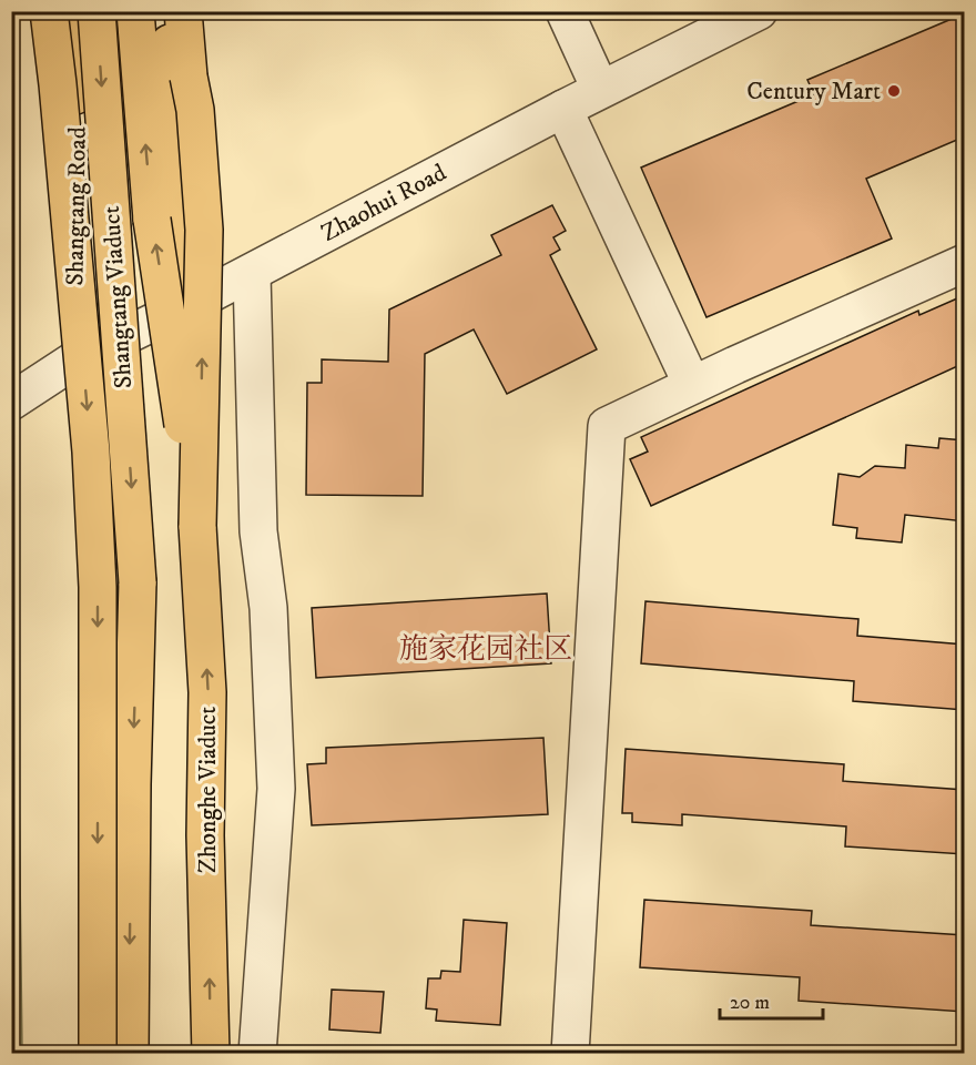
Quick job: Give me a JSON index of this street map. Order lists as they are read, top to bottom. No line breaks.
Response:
{"streets":{"main road":["Shangtang Road","Shangtang Viaduct","Zhonghe Viaduct"],"street":["Zhaohui Road"]},"crossings":[["Zhaohui Road","Shangtang Road"],["Shangtang Viaduct","Zhonghe Viaduct"]],"districts":["施家花园社区"],"places":["Century Mart"],"scale_bar":"20 m"}
